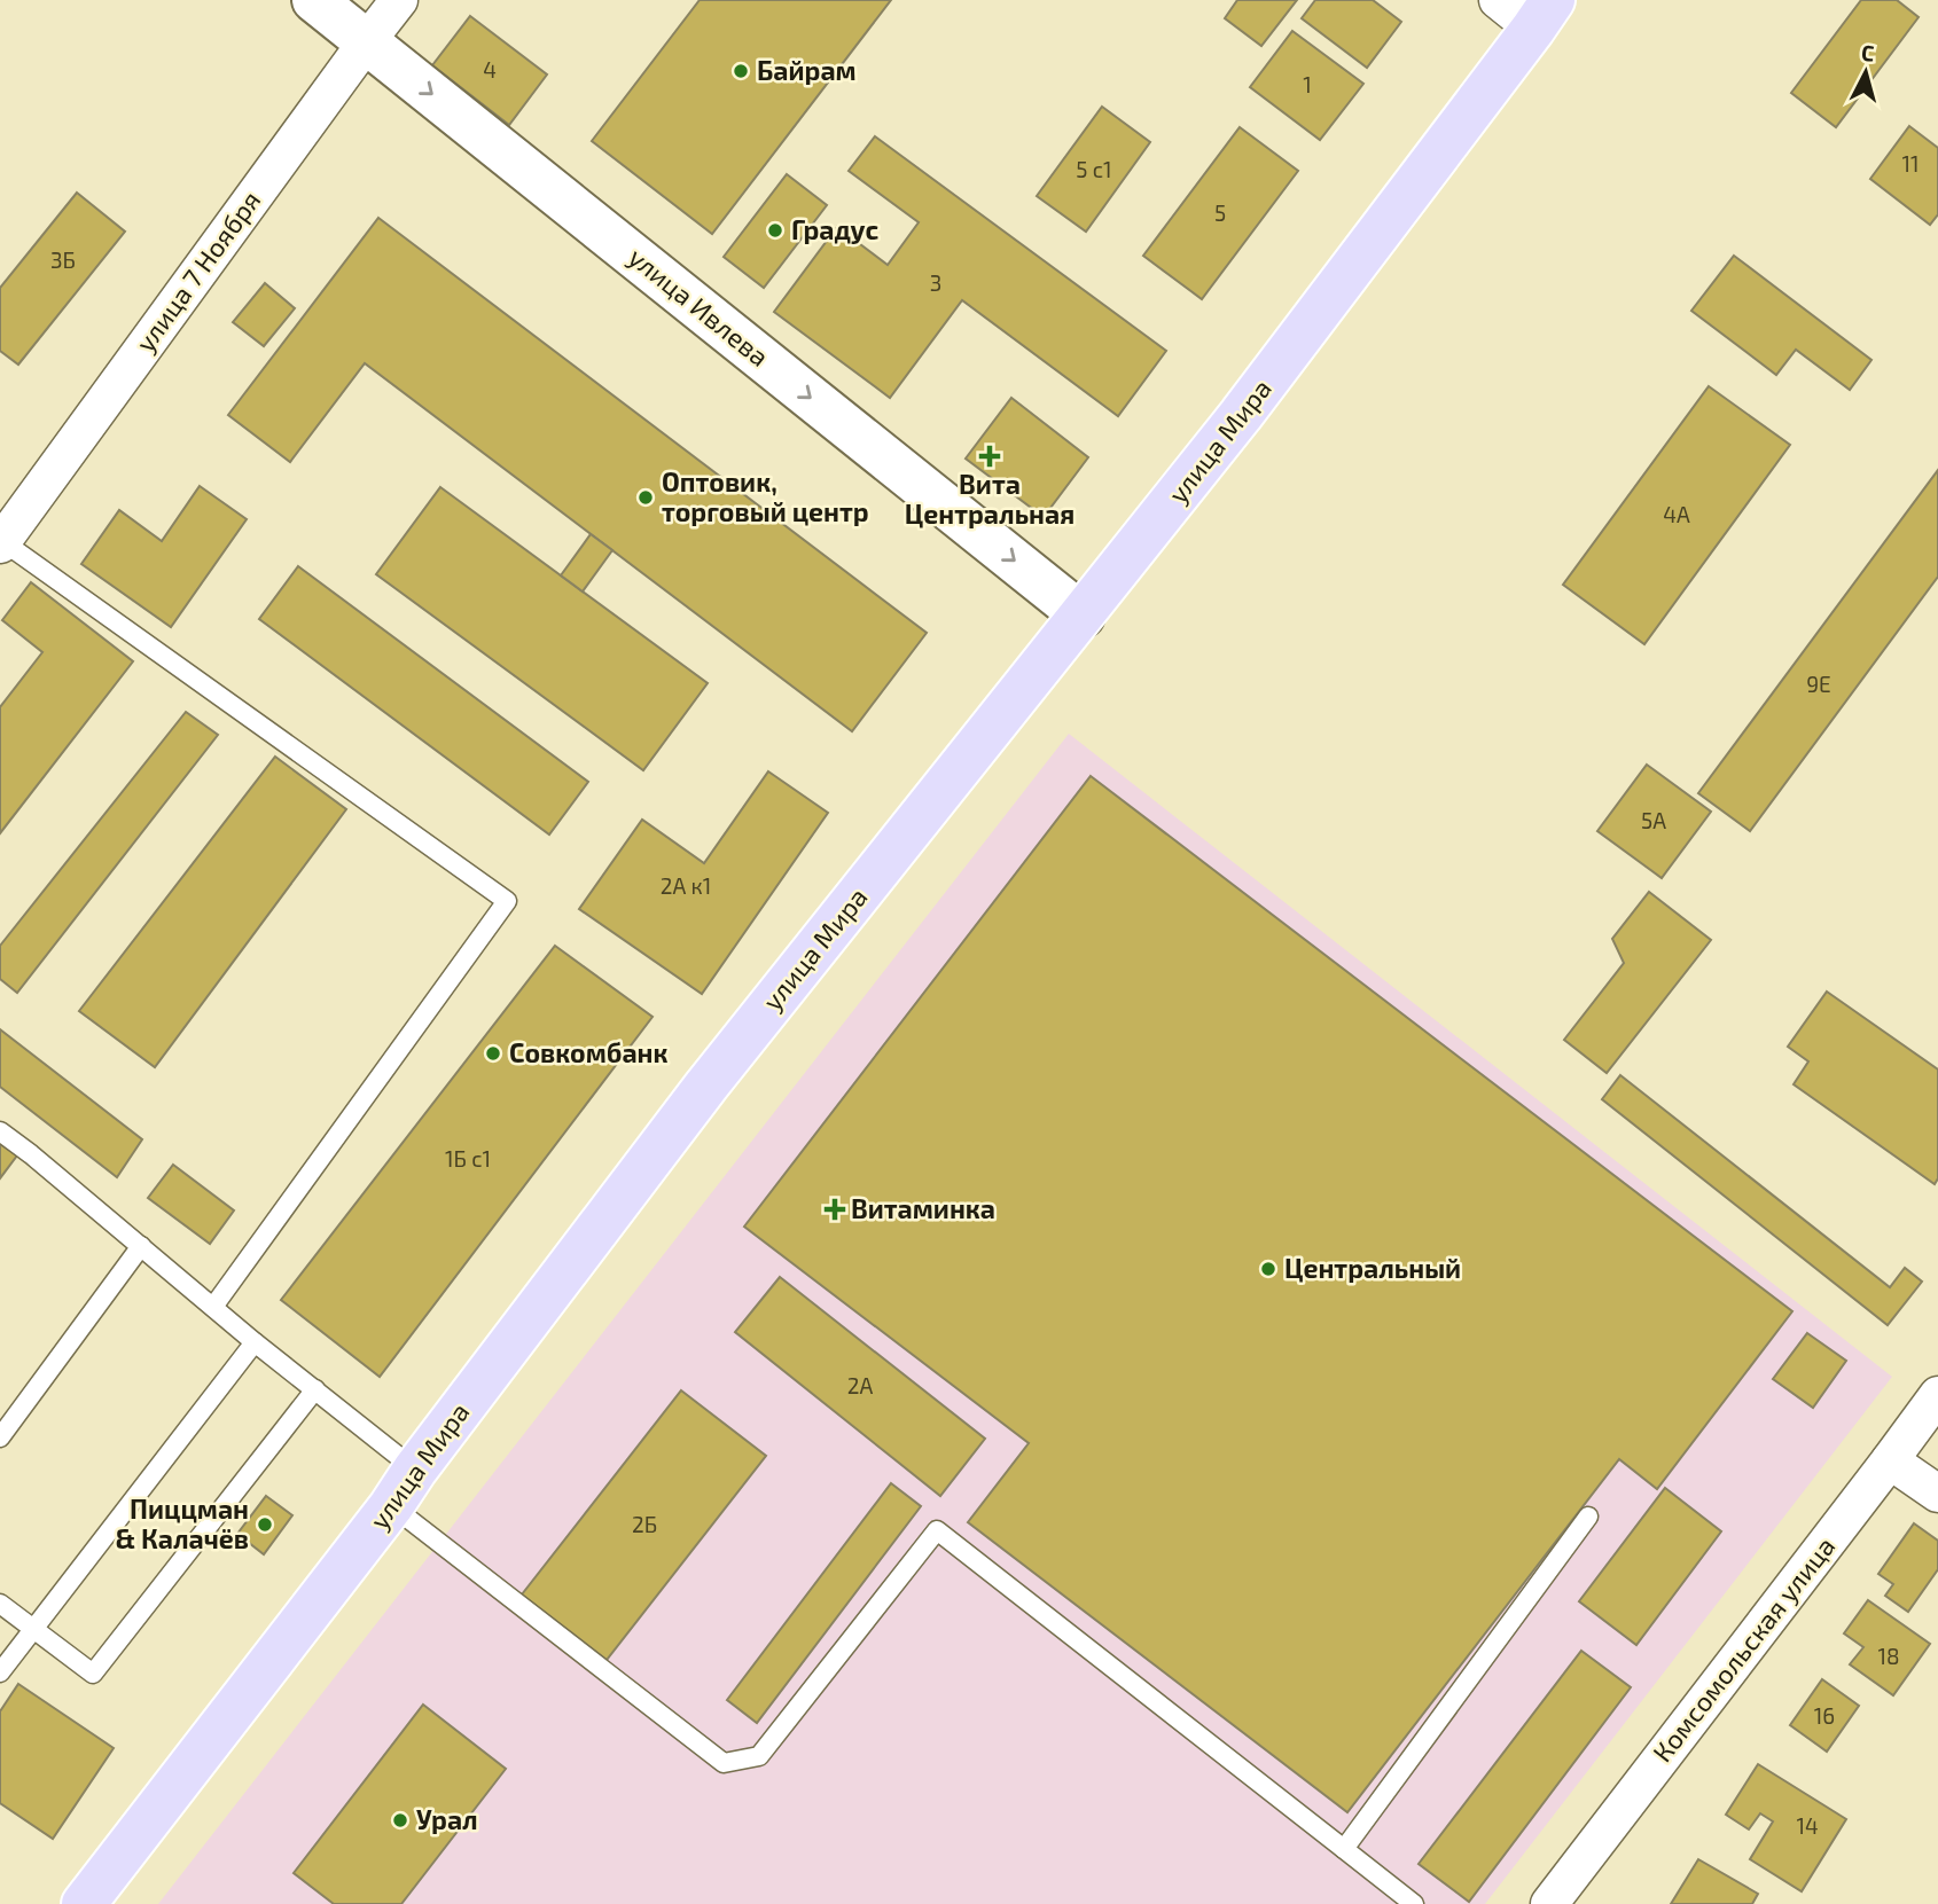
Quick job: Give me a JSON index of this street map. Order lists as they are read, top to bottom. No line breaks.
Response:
{"streets":{"main road":["улица Мира"],"street":["улица 7 Ноября","улица Ивлева","Комсомольская улица"]},"crossings":[["улица 7 Ноября","улица Ивлева"],["улица Ивлева","улица Мира"]],"one_way":["улица Ивлева"],"places":{"other":["Байрам","Градус","Оптовик, торговый центр","Совкомбанк","Центральный","Пиццман & Калачёв","Урал"],"health":["Вита Центральная","Витаминка"]},"house_numbers":["4","1","11","5 с1","5","3Б","3","4А","9Е","5А","2А к1","1Б с1","2А","2Б","18","16","14"],"north":"top"}
